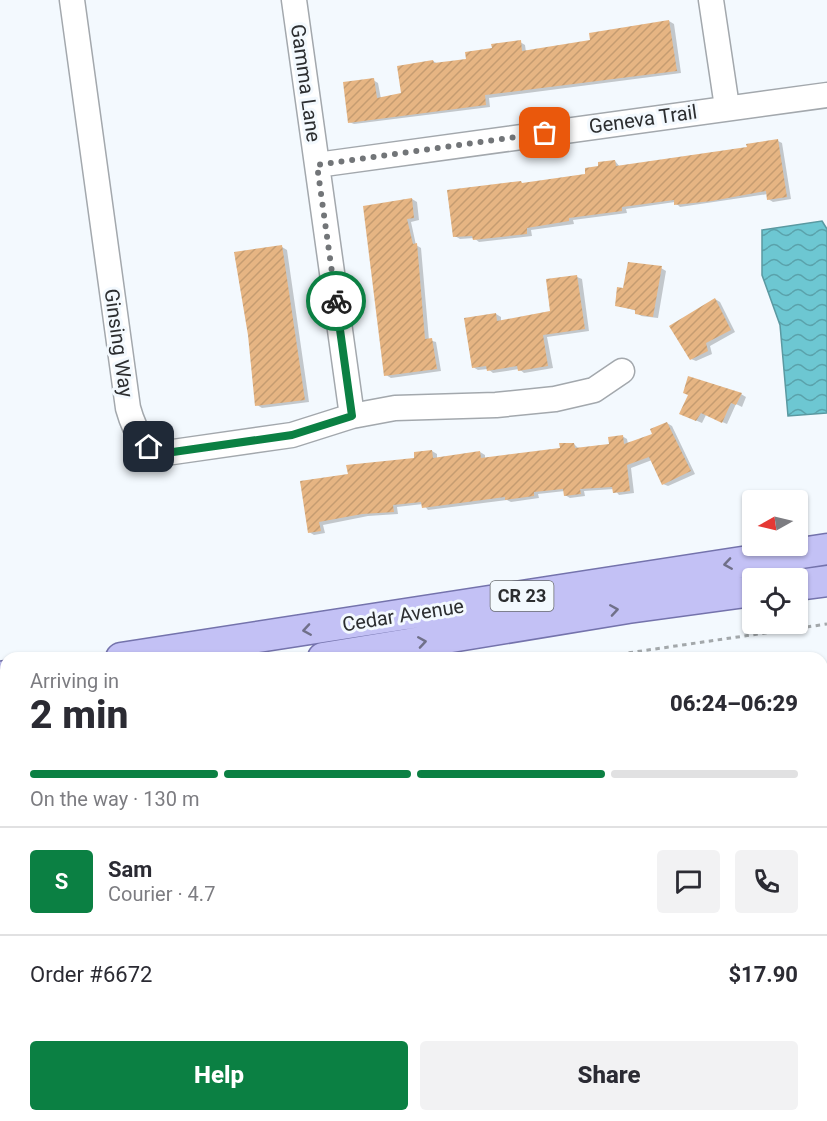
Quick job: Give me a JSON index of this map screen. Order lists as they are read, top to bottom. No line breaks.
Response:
{"streets":{"main road":["CR 23","Cedar Avenue"],"street":["Gamma Lane","Geneva Trail","Ginsing Way"]},"crossings":[["Gamma Lane","Geneva Trail"],["Gamma Lane","Ginsing Way"]],"north":"left","page":{"heading":["2 min","Arriving in","06:24–06:29"],"panel":["Sam","Courier · 4.7","Order #6672","$17.90"],"bar":"On the way · 130 m","round":"S","buttons":["Help","Share"]}}
